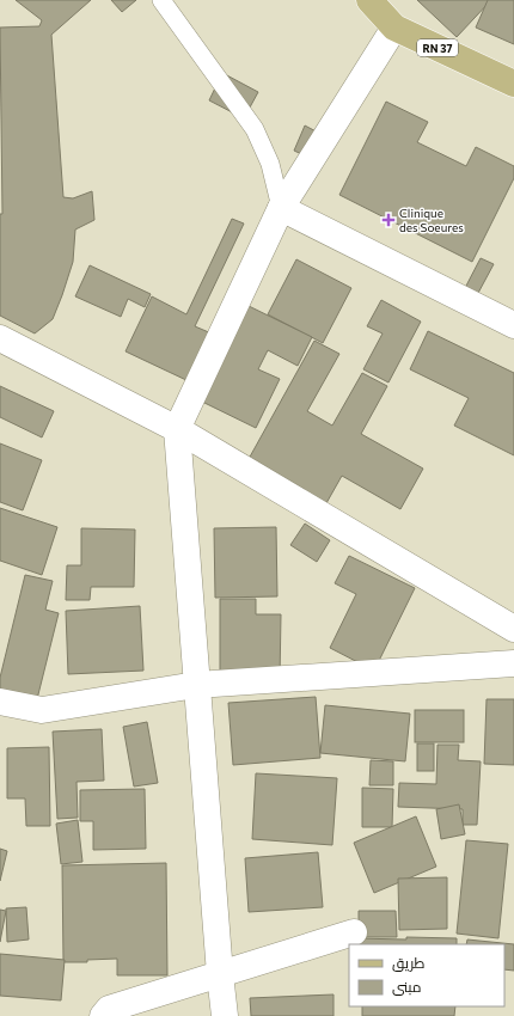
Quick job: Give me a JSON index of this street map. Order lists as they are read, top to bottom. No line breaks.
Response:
{"streets":{"main road":["RN 37"]},"places":{"health":["Clinique des Soeures"]},"legend":["طريق","مبنى"]}
